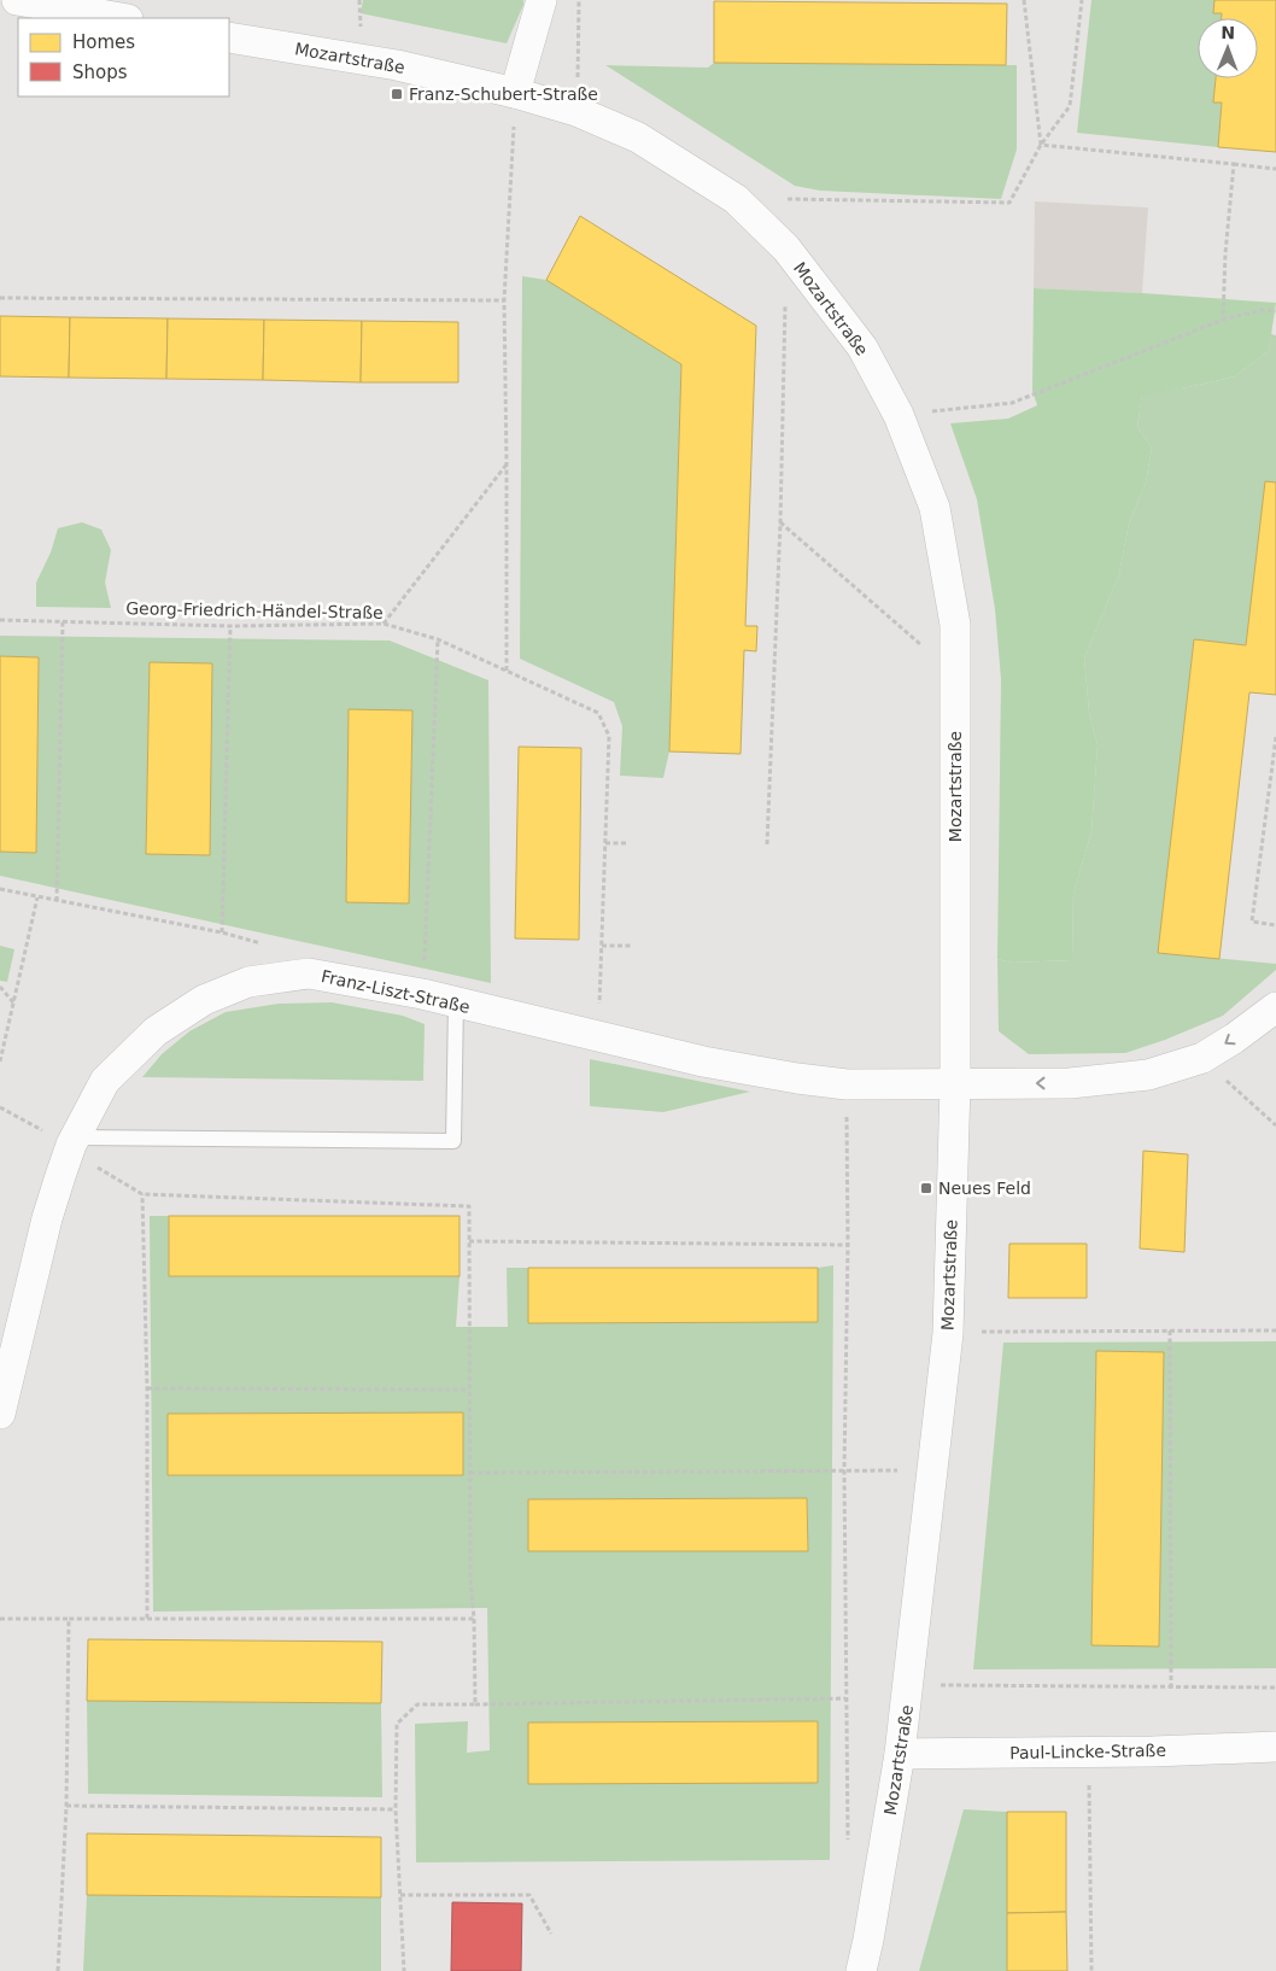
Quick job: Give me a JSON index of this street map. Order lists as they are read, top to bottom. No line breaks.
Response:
{"streets":{"street":["Mozartstraße","Franz-Liszt-Straße","Paul-Lincke-Straße"],"path":["Georg-Friedrich-Händel-Straße"]},"crossings":[["Mozartstraße","Franz-Liszt-Straße"],["Mozartstraße","Paul-Lincke-Straße"],["Georg-Friedrich-Händel-Straße","Franz-Liszt-Straße"]],"places":{"transit":["Franz-Schubert-Straße","Neues Feld"]},"legend":["Homes","Shops"],"north":"top"}
